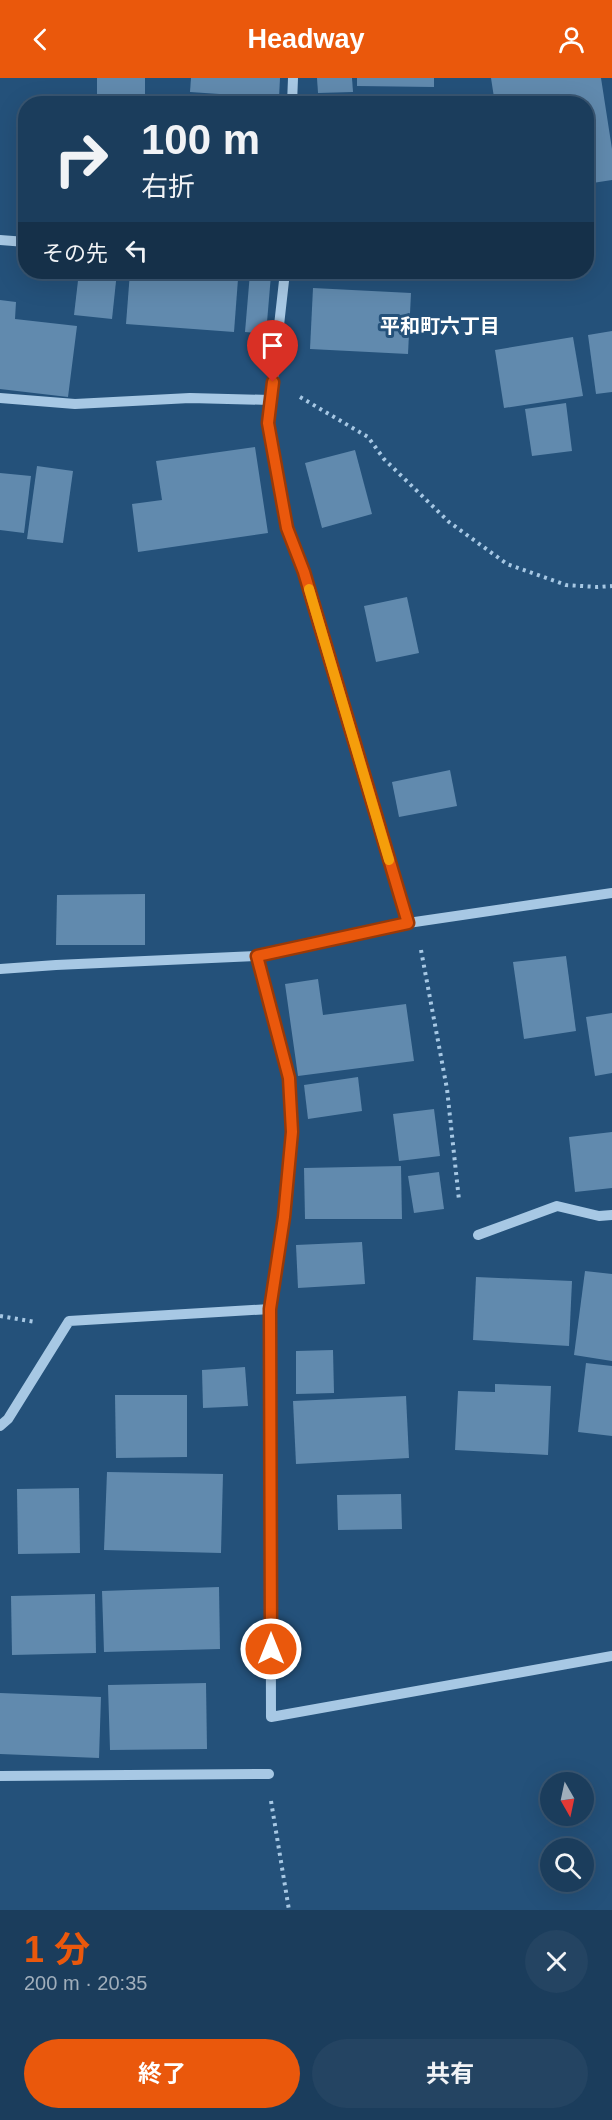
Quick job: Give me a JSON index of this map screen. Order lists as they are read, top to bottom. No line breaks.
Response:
{"districts":["平和町六丁目"],"north":"bottom","page":{"header":"Headway","turn":["100 m","右折"],"then":"その先","heading":["1 分","200 m · 20:35"],"buttons":["終了","共有"]}}
